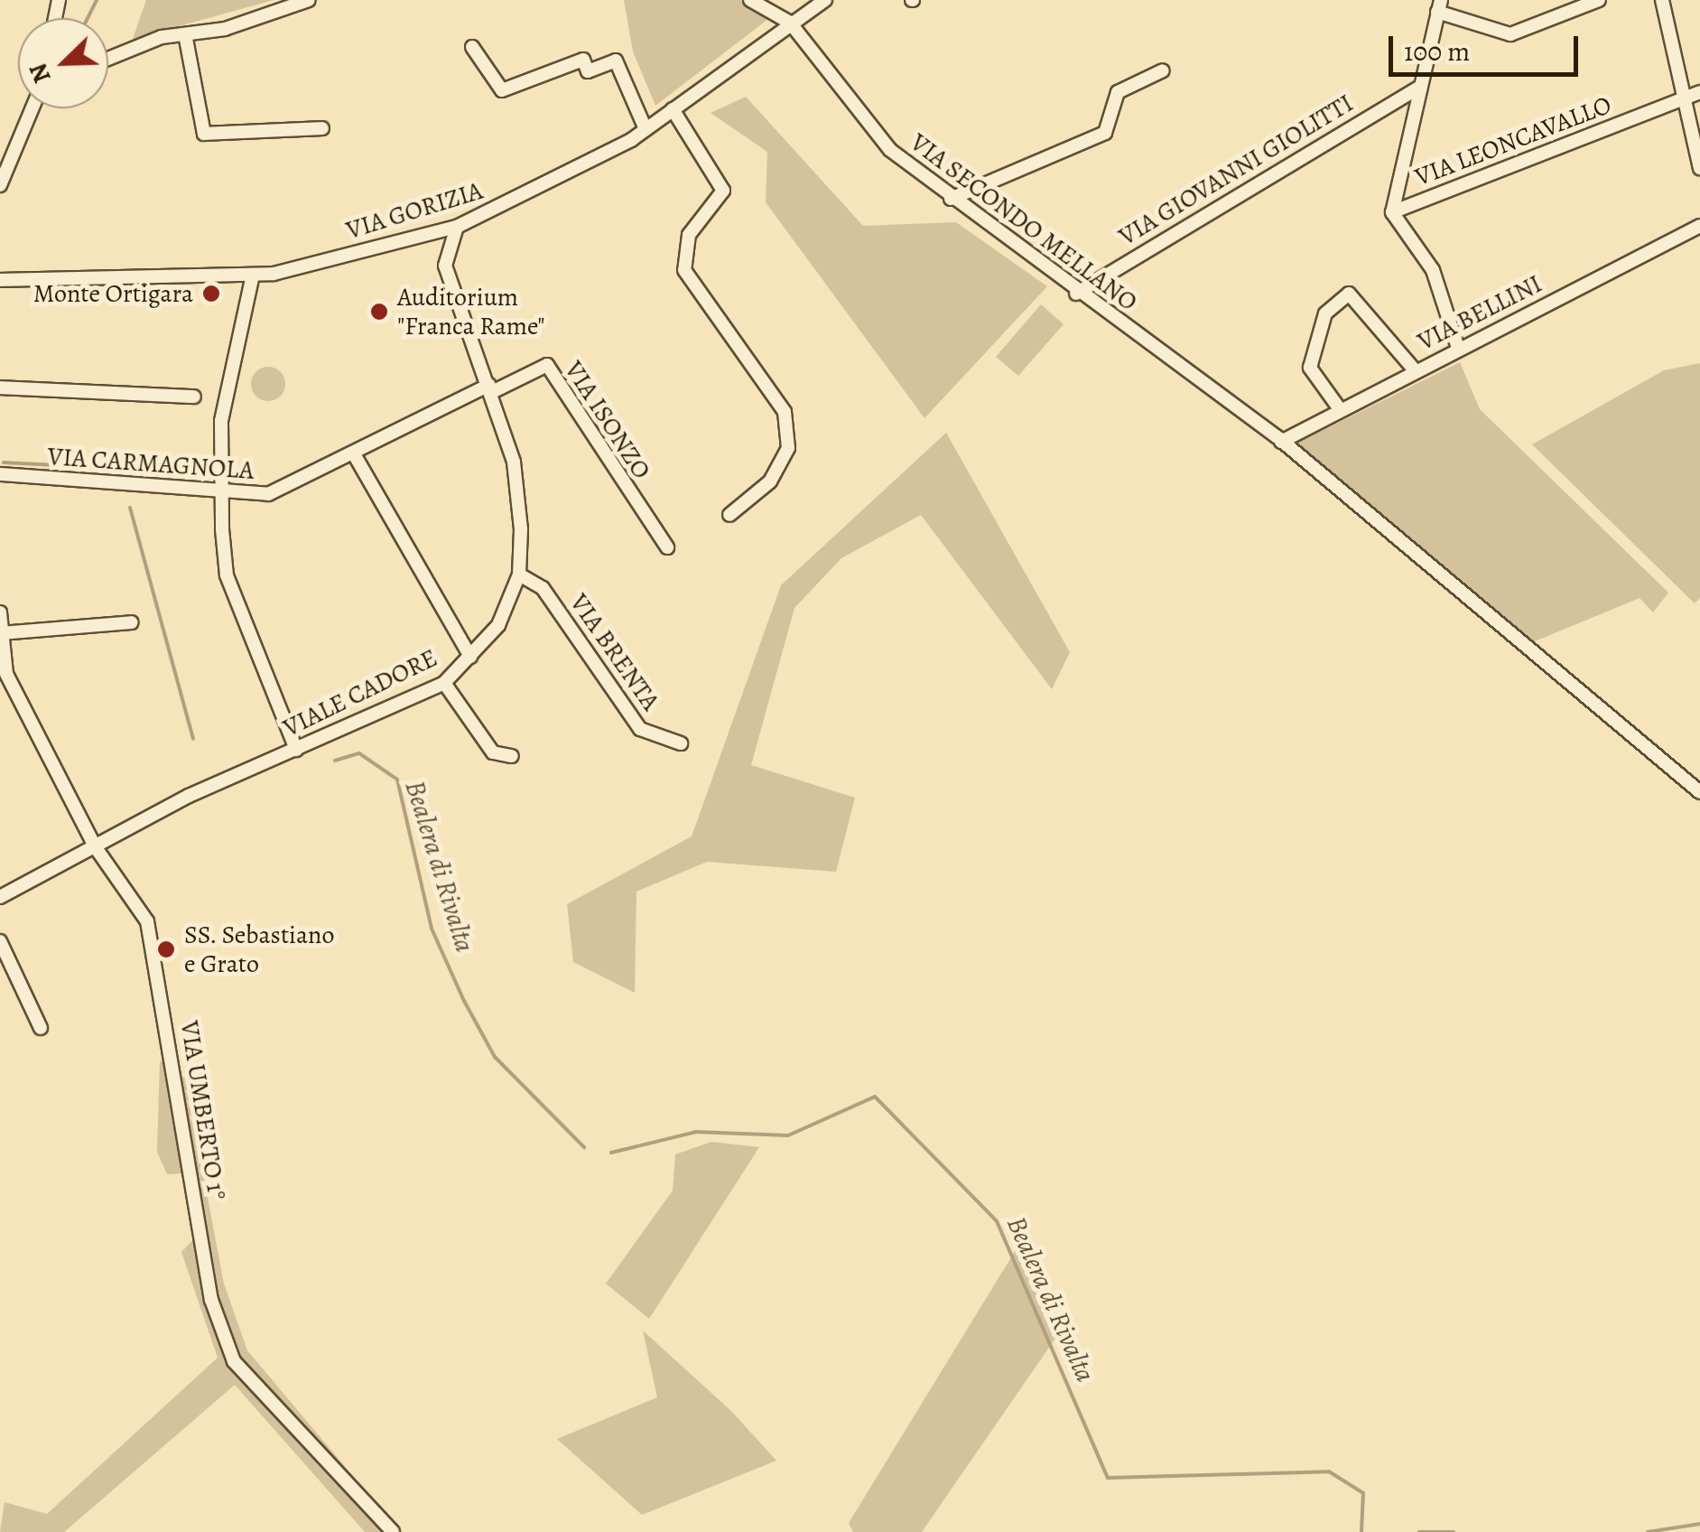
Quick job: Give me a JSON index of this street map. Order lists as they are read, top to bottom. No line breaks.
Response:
{"streets":{"street":["VIA LEONCAVALLO","VIA GIOVANNI GIOLITTI","VIA GORIZIA","VIA SECONDO MELLANO","VIA BELLINI","VIA ISONZO","VIA CARMAGNOLA","VIA BRENTA","VIALE CADORE","VIA UMBERTO 1°"]},"crossings":[["VIA GIOVANNI GIOLITTI","VIA SECONDO MELLANO"],["VIA GORIZIA","VIA SECONDO MELLANO"],["VIA GORIZIA","VIALE CADORE"],["VIA SECONDO MELLANO","VIA BELLINI"],["VIA ISONZO","VIA CARMAGNOLA"],["VIA ISONZO","VIALE CADORE"],["VIA CARMAGNOLA","VIALE CADORE"],["VIA BRENTA","VIALE CADORE"],["VIALE CADORE","VIA UMBERTO 1°"]],"water":["Bealera di Rivalta"],"places":["Monte Ortigara","Auditorium \"Franca Rame\"","SS. Sebastiano e Grato"],"scale_bar":"100 m","north":"bottom left"}
